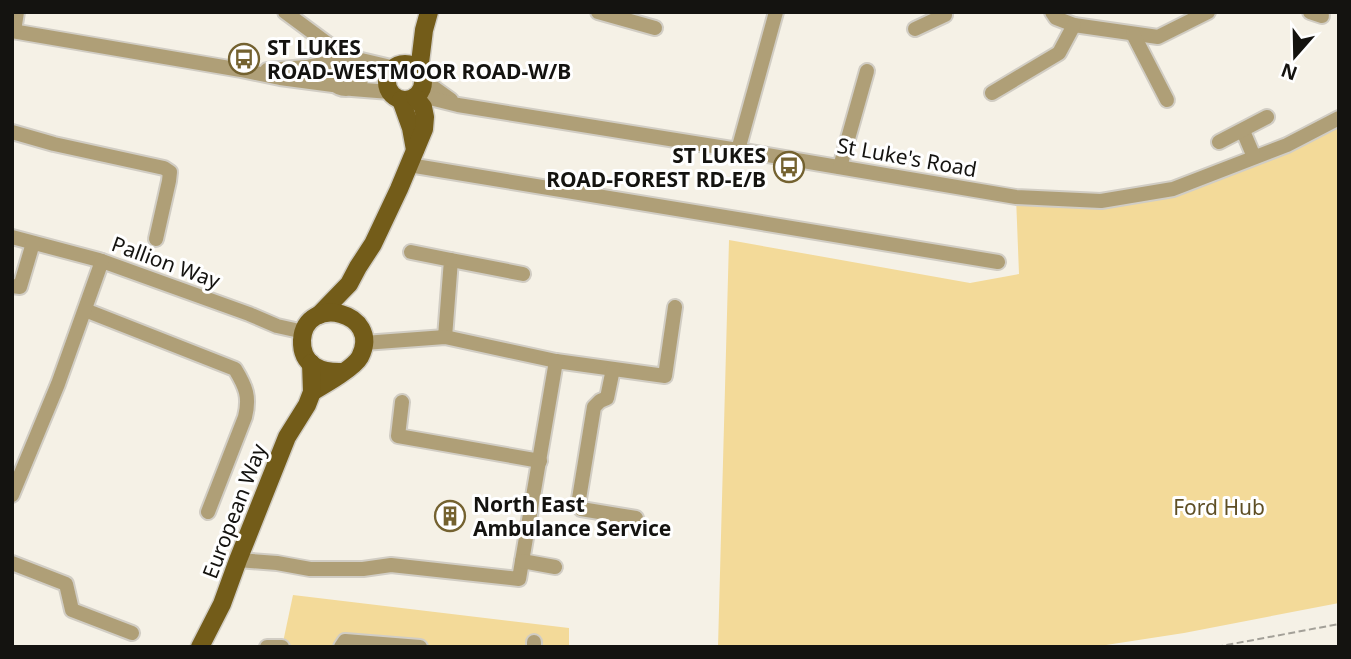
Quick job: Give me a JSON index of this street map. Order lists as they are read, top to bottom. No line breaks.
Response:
{"streets":{"main road":["European Way"],"street":["St Luke's Road","Pallion Way"]},"parks":["Ford Hub"],"places":{"bus stop":["ST LUKES ROAD-WESTMOOR ROAD-W/B","ST LUKES ROAD-FOREST RD-E/B"],"building":["North East Ambulance Service"]},"north":"bottom"}
